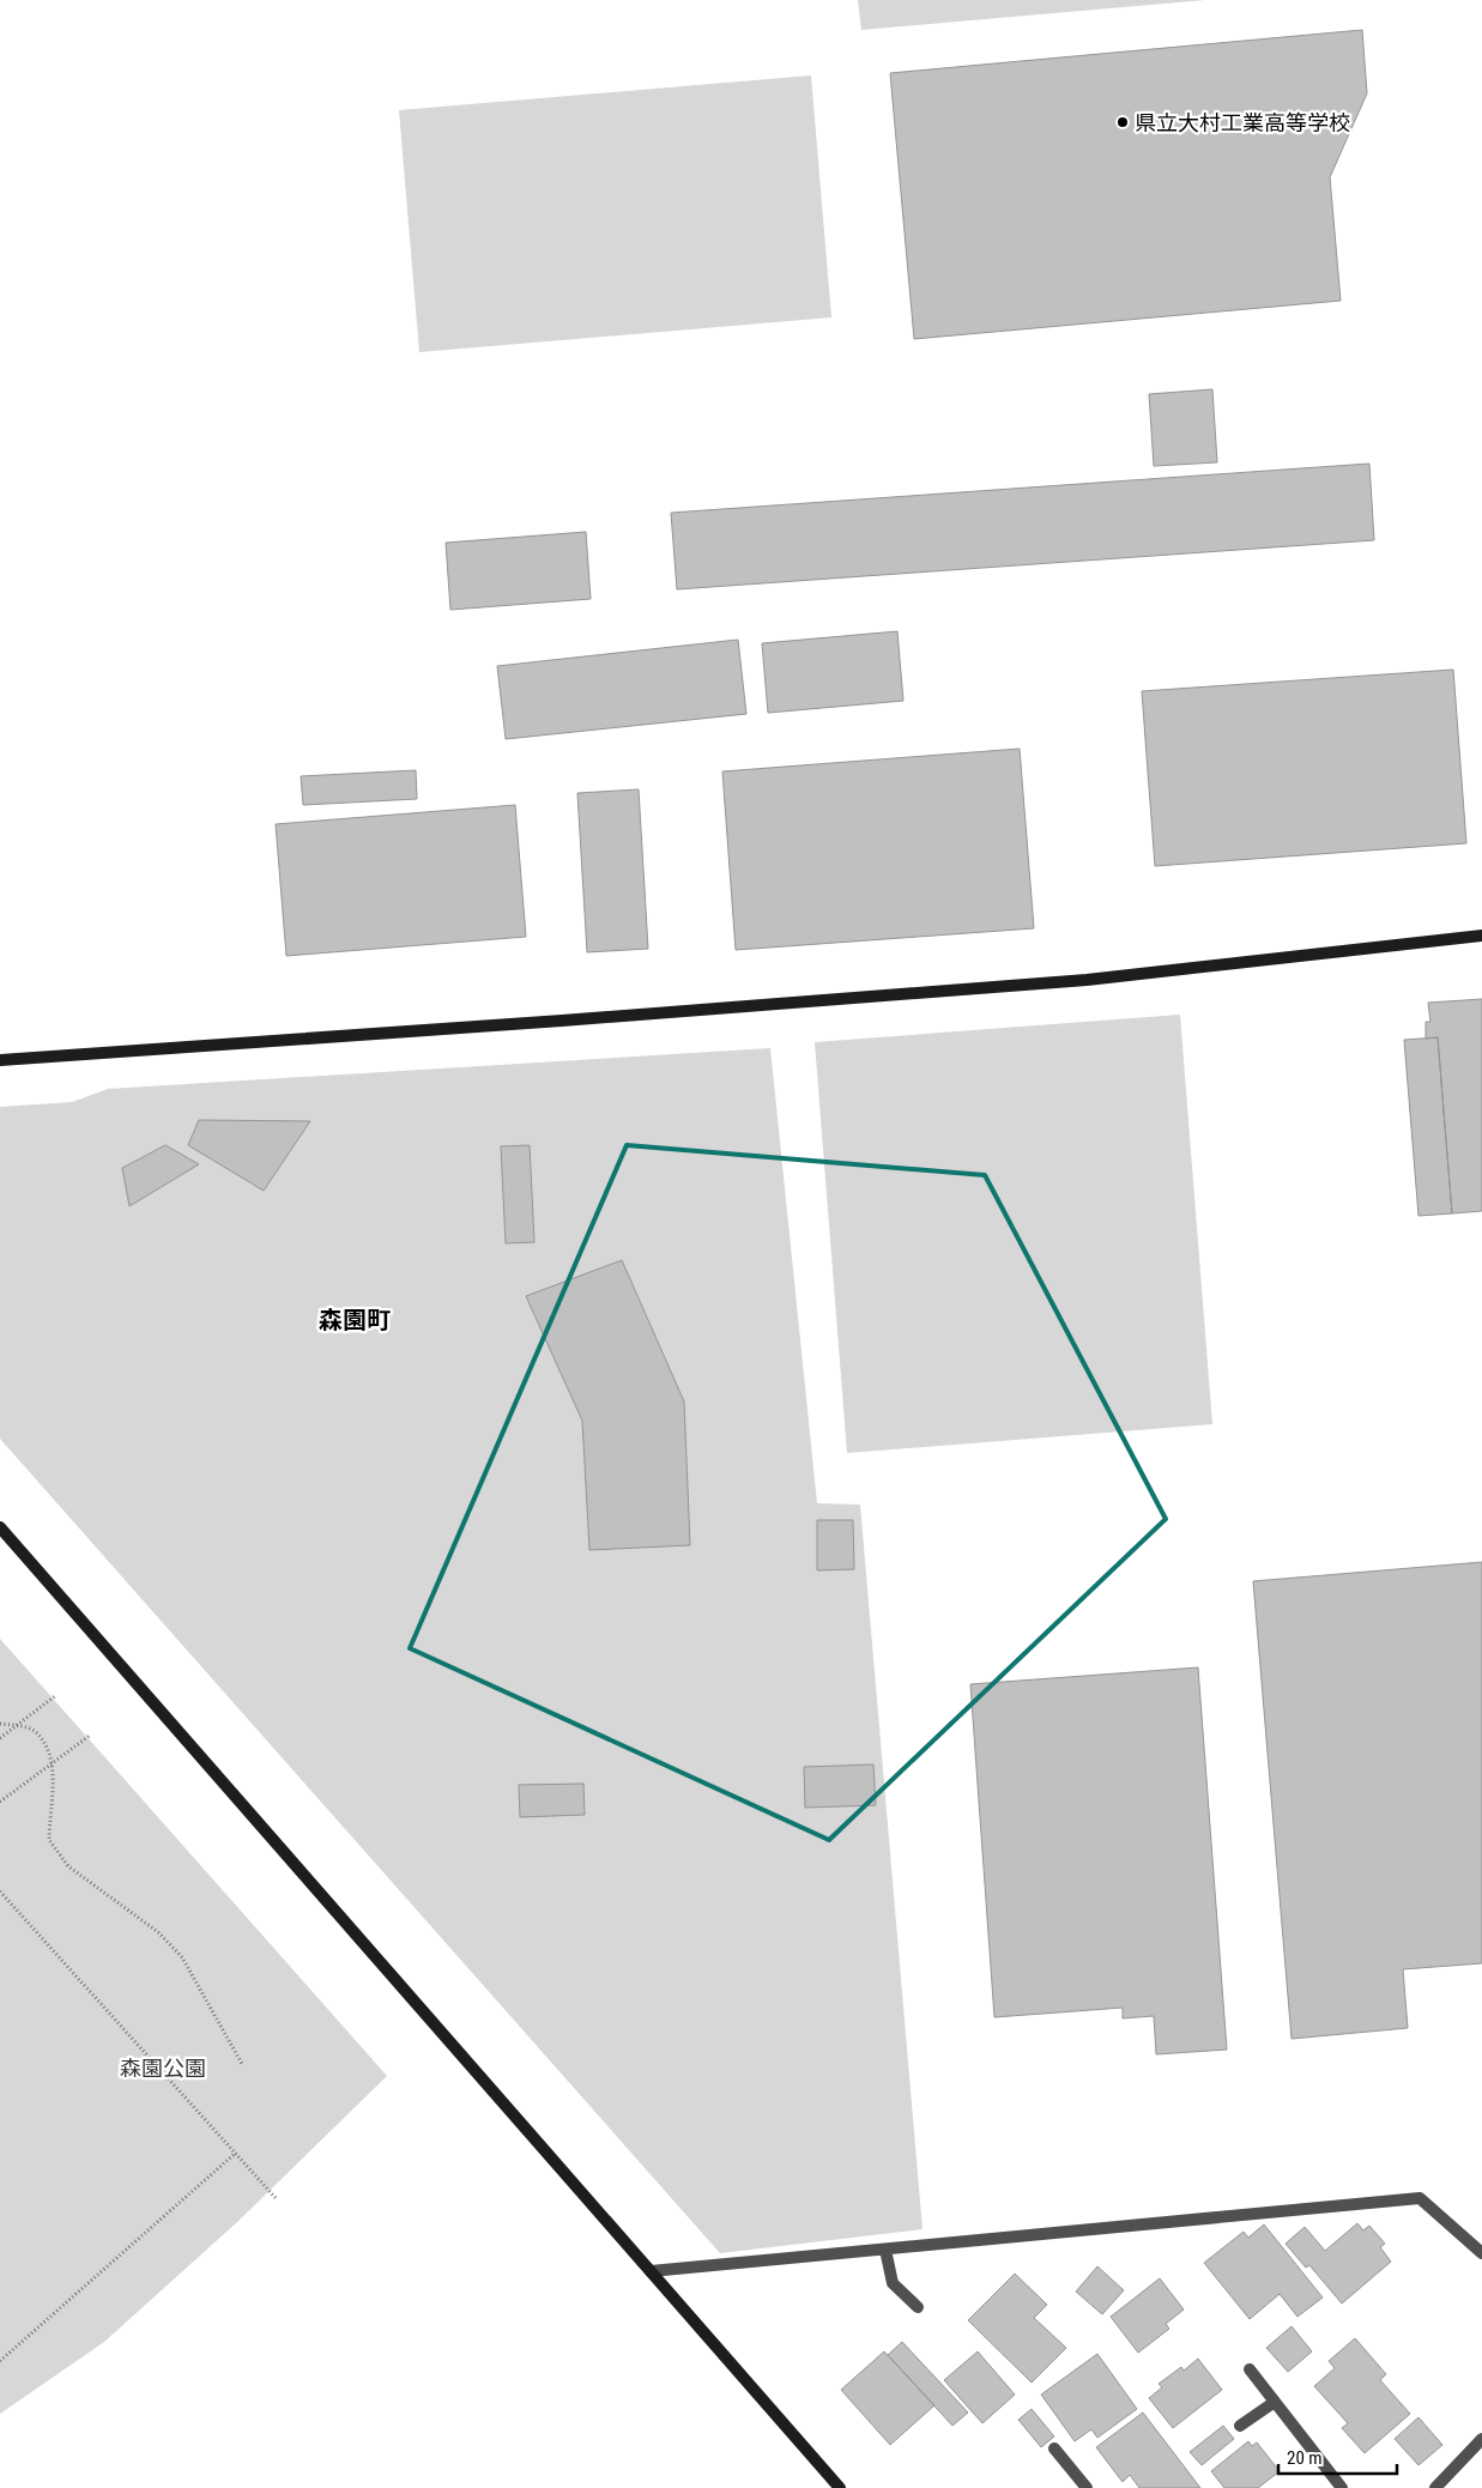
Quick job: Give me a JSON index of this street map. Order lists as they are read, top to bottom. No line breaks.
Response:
{"districts":["森園町"],"parks":["森園公園"],"places":["県立大村工業高等学校"],"scale_bar":"20 m"}
